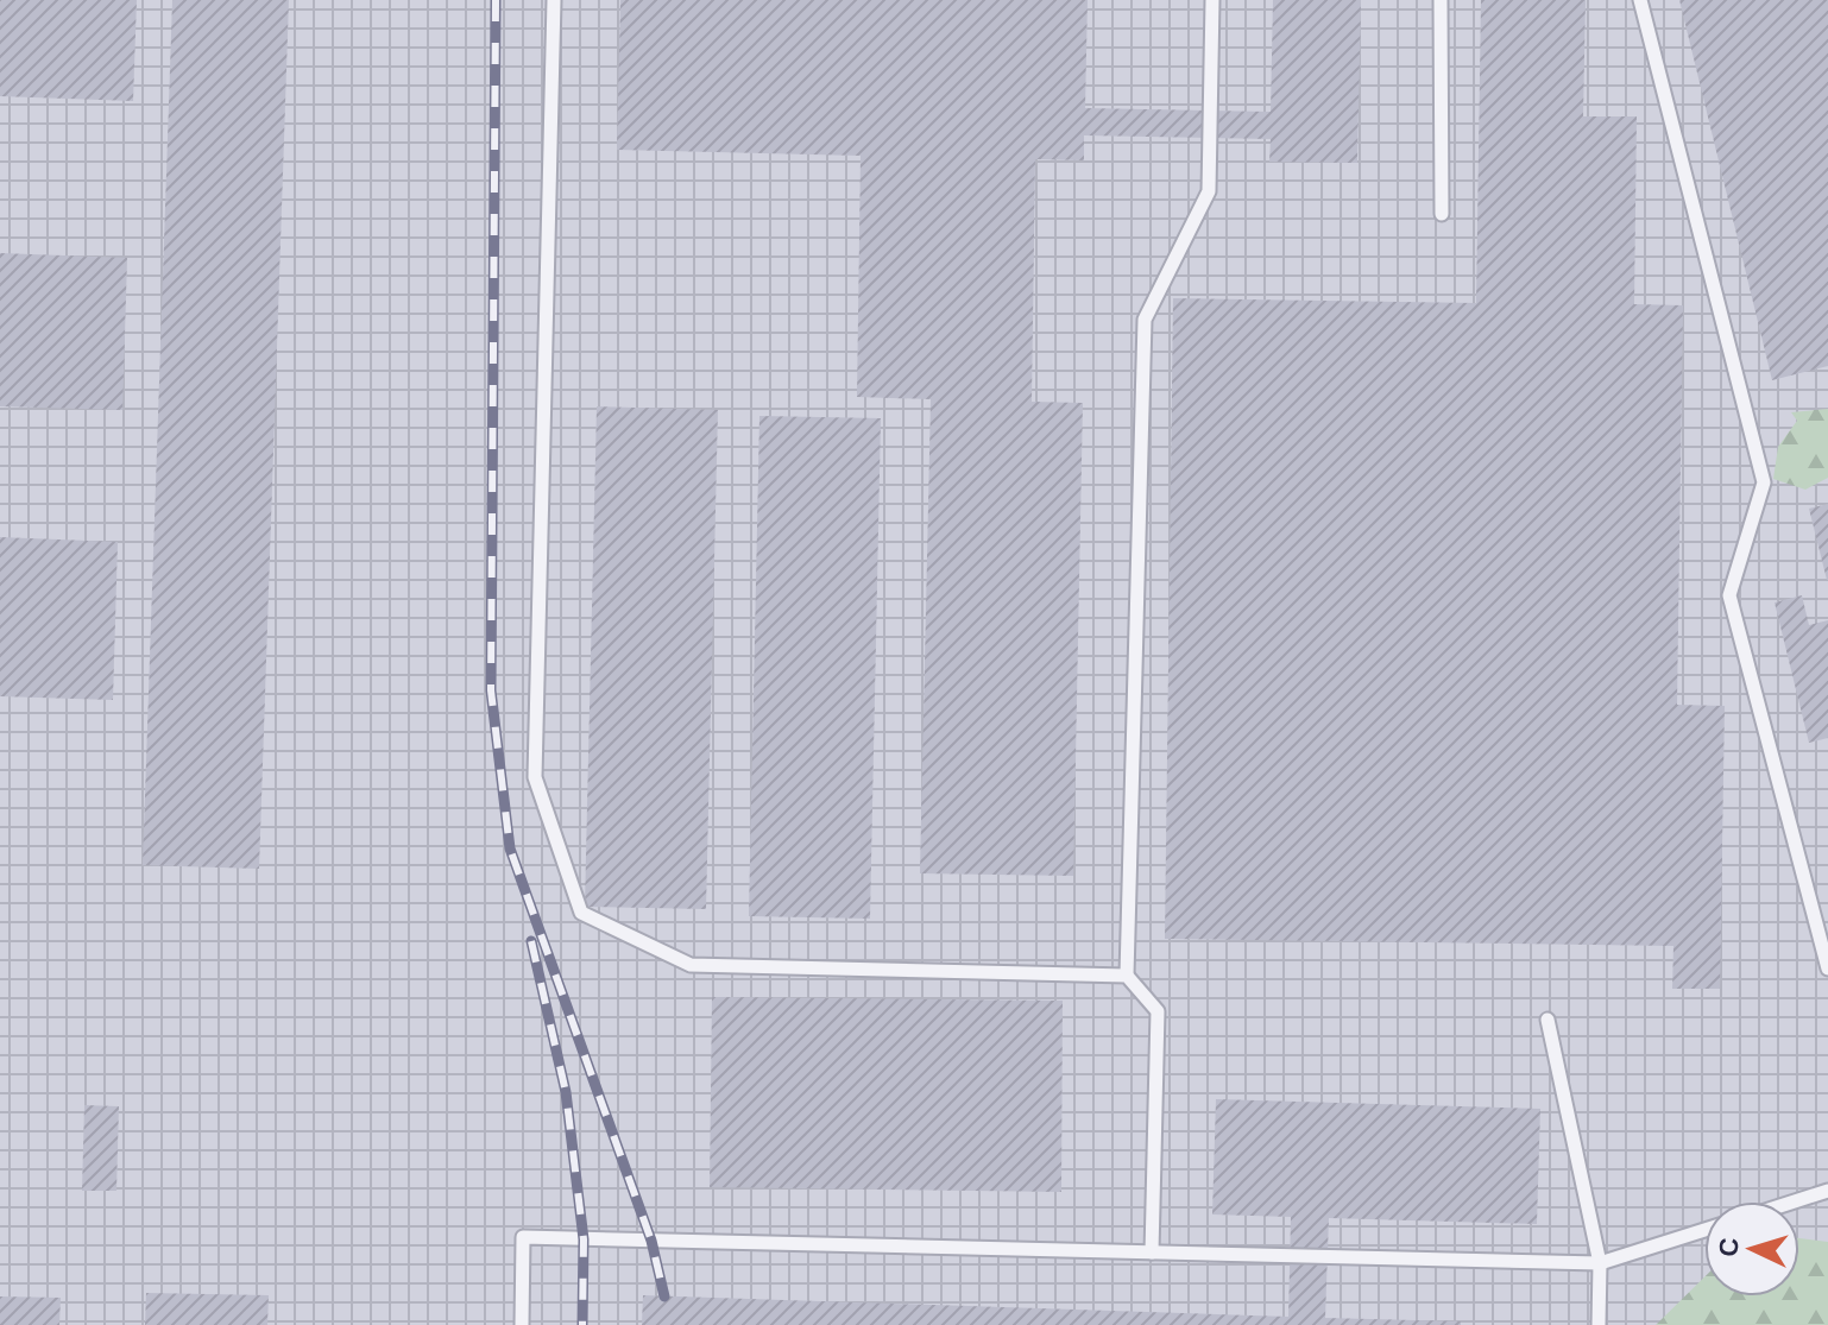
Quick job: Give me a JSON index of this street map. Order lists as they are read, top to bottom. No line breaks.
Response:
{"north":"left"}
